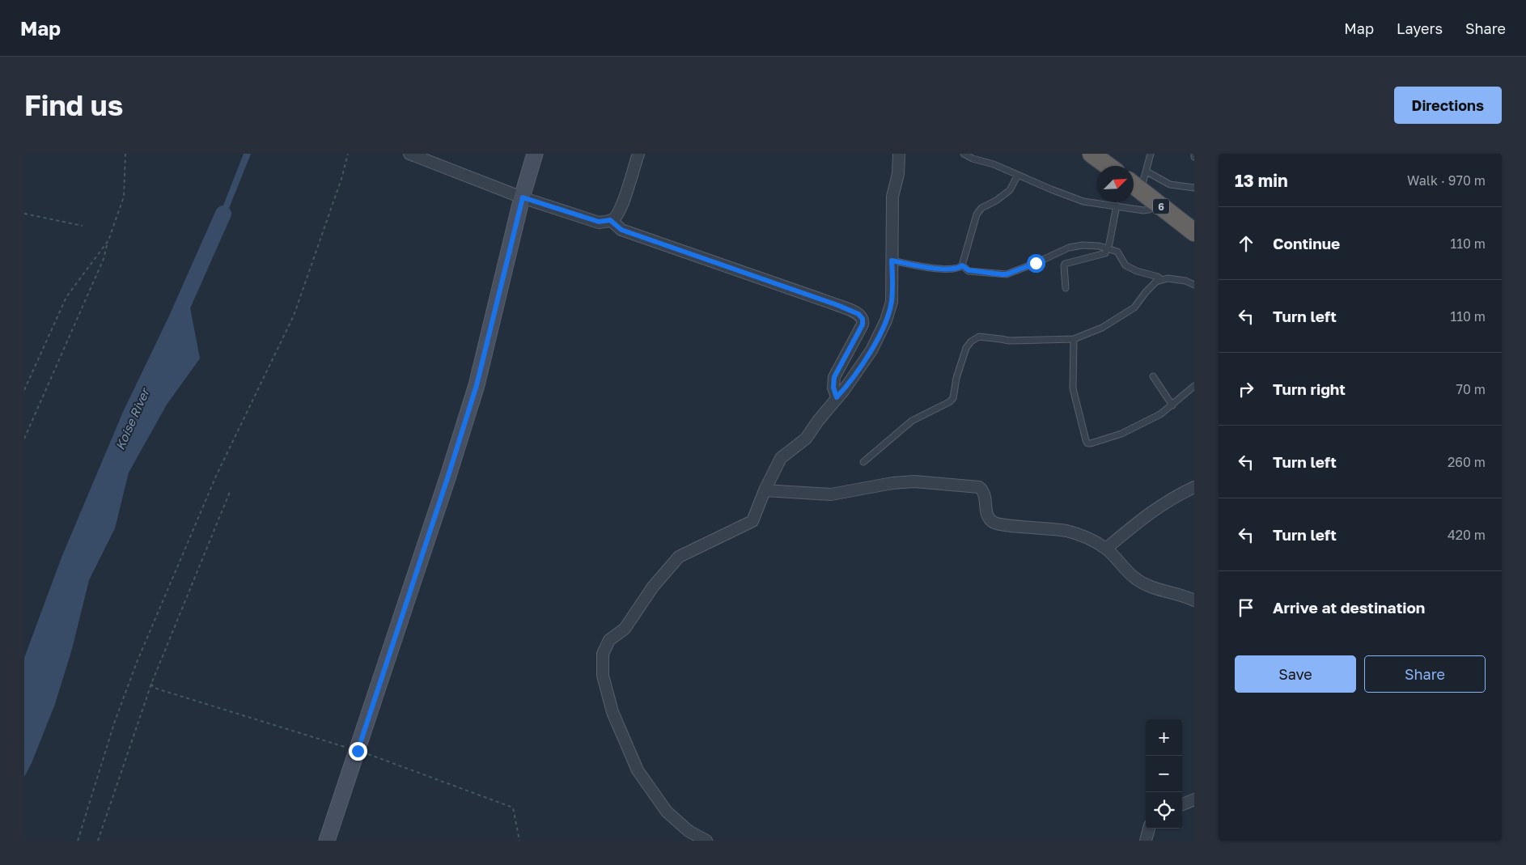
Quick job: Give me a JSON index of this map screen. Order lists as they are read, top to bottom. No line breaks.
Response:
{"streets":{"highway":["6"]},"water":["Koise River"],"north":"top right","page":{"header":"Map","nav":["Map","Layers","Share"],"buttons":["Directions",["Save","Share"]],"title":"Find us","heading":["13 min","Walk · 970 m"],"list":[["Continue","110 m"],["Turn left","110 m"],["Turn right","70 m"],["Turn left","260 m"],["Turn left","420 m"],"Arrive at destination"],"map_buttons":["+","−"]}}
